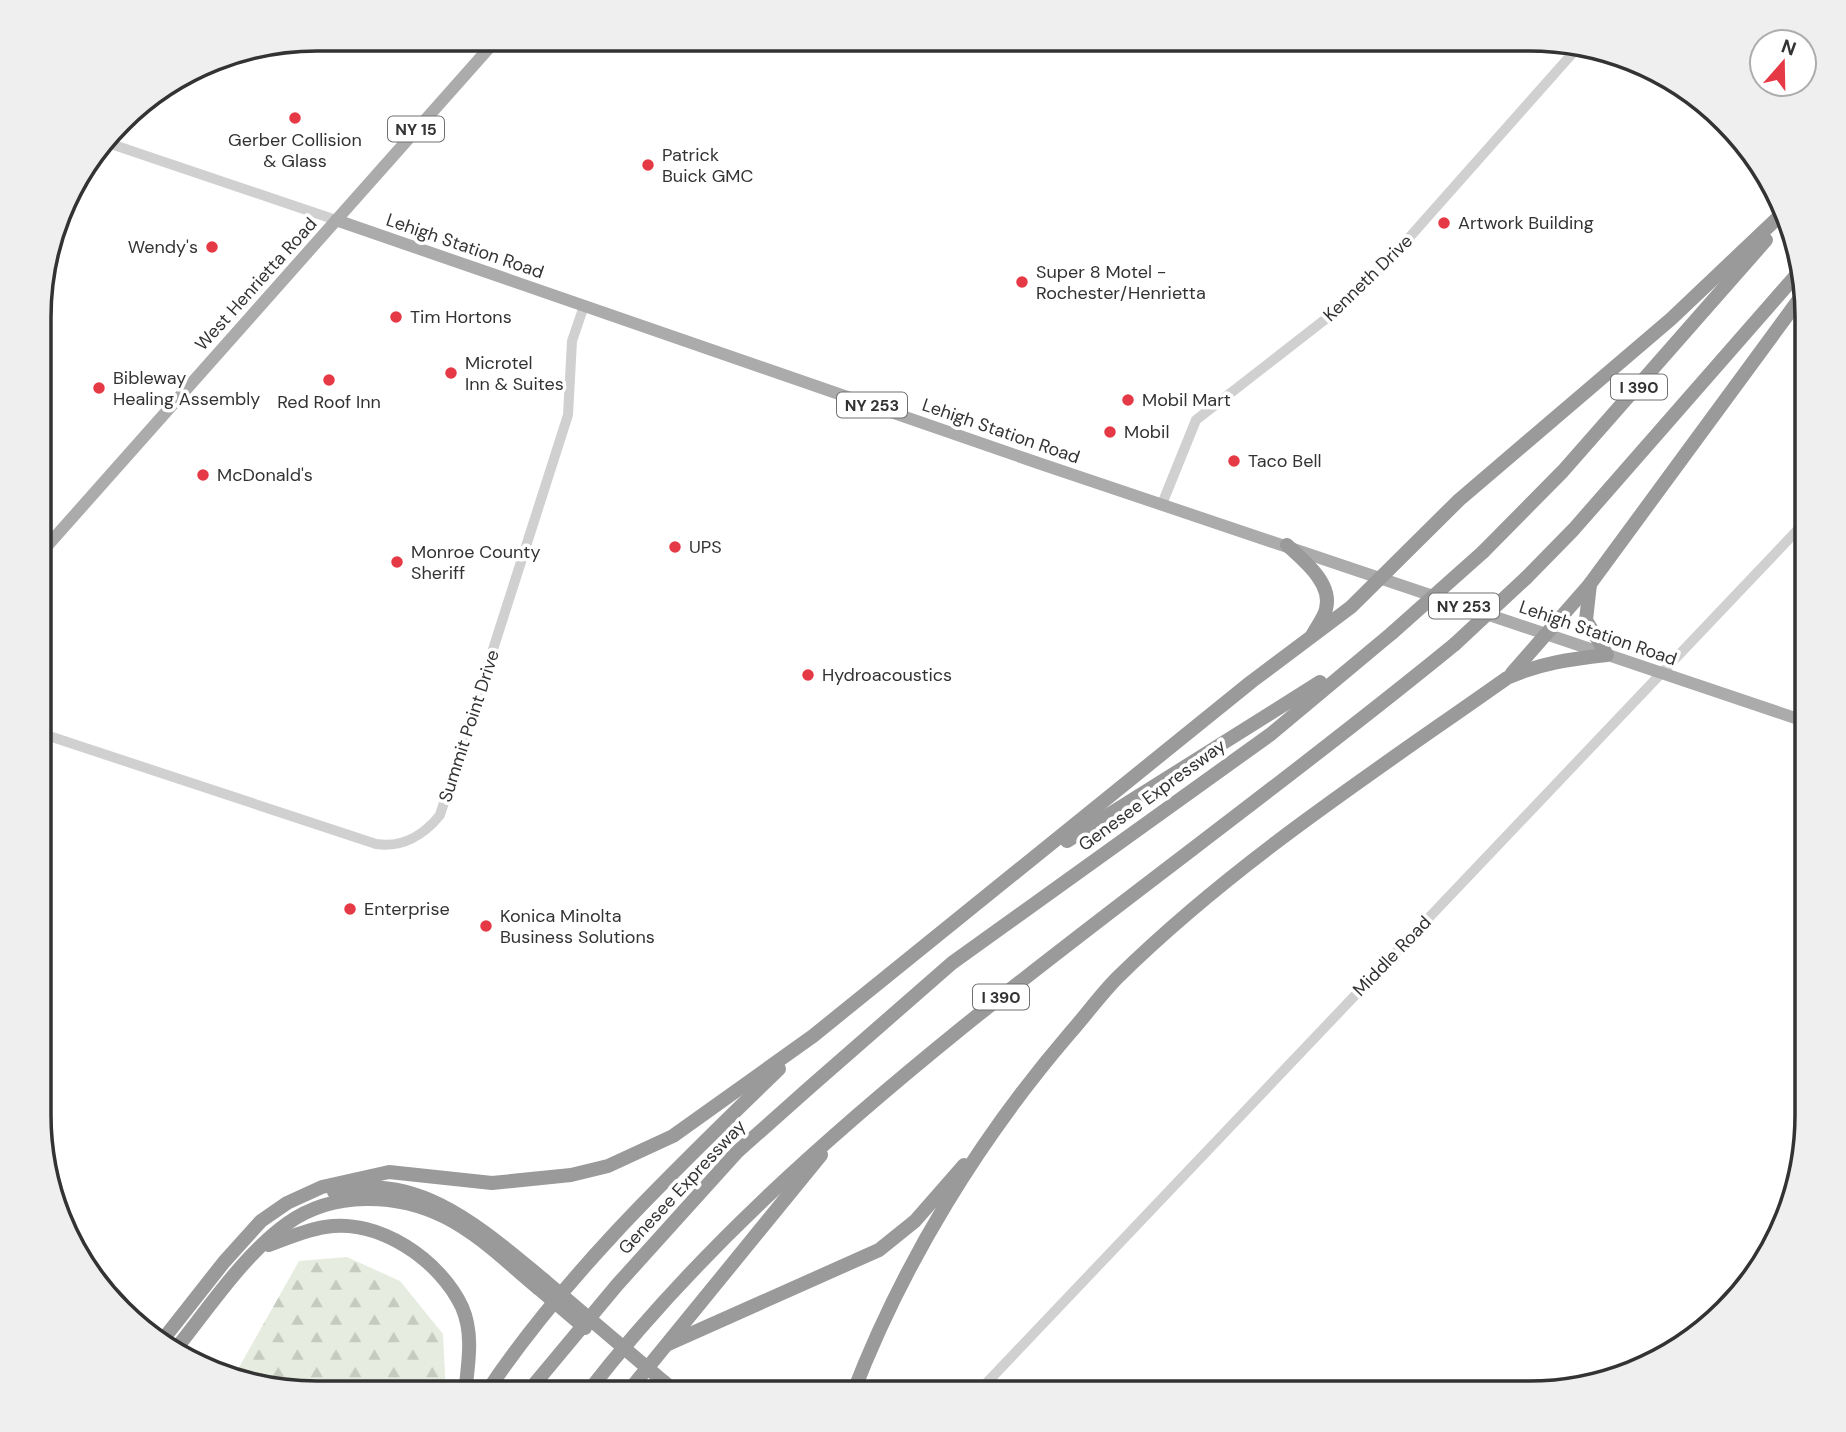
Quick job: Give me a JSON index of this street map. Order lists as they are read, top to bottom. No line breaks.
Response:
{"streets":{"highway":["I 390","Genesee Expressway"],"main road":["NY 15","Lehigh Station Road","West Henrietta Road","NY 253"],"street":["Kenneth Drive","Summit Point Drive","Middle Road"]},"crossings":[["Lehigh Station Road","Kenneth Drive"],["Lehigh Station Road","West Henrietta Road"],["Lehigh Station Road","Summit Point Drive"],["Lehigh Station Road","Middle Road"]],"places":["Gerber Collision & Glass","Patrick Buick GMC","Artwork Building","Wendy's","Super 8 Motel - Rochester/Henrietta","Tim Hortons","Microtel Inn & Suites","Red Roof Inn","Bibleway Healing Assembly","Mobil Mart","Mobil","Taco Bell","McDonald's","UPS","Monroe County Sheriff","Hydroacoustics","Enterprise","Konica Minolta Business Solutions"],"north":"top"}
